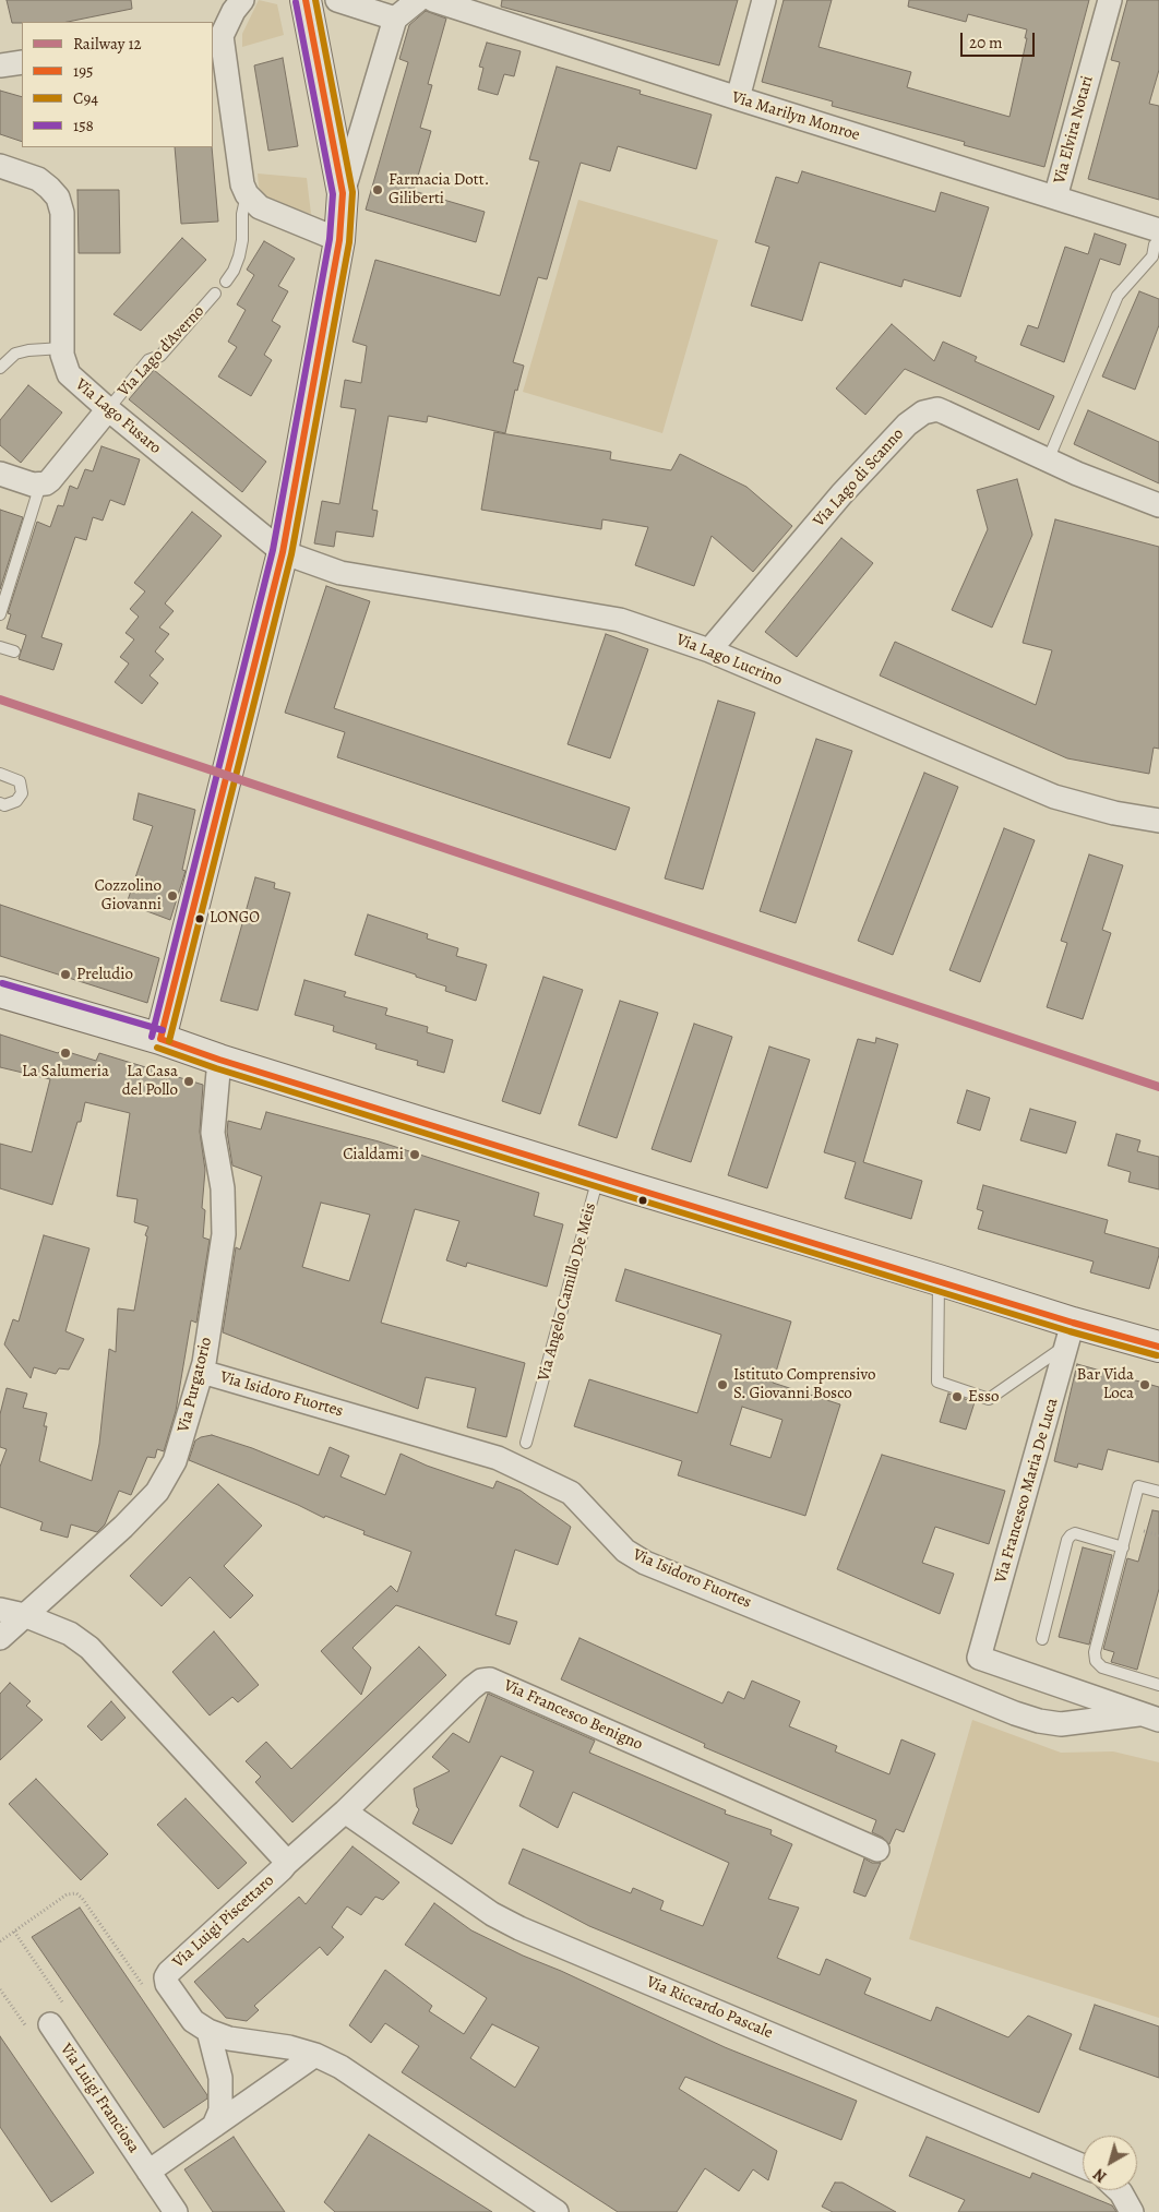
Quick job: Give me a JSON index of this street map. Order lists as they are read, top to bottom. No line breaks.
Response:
{"streets":{"street":["Via Marilyn Monroe","Via Elvira Notari","Via Lago Fusaro","Via Lago di Scanno","Via Lago Lucrino","Via Purgatorio","Via Isidoro Fuortes","Via Francesco Maria De Luca","Via Francesco Benigno","Via Luigi Piscettaro","Via Riccardo Pascale","Via Luigi Franciosa"],"lane":["Via Lago d'Averno","Via Angelo Camillo De Meis"]},"crossings":[["Via Marilyn Monroe","Via Elvira Notari"],["Via Lago d'Averno","Via Lago Fusaro"],["Via Lago Fusaro","Via Lago Lucrino"],["Via Lago di Scanno","Via Lago Lucrino"],["Via Purgatorio","Via Isidoro Fuortes"],["Via Purgatorio","Via Luigi Piscettaro"],["Via Isidoro Fuortes","Via Francesco Maria De Luca"],["Via Francesco Benigno","Via Luigi Piscettaro"],["Via Francesco Benigno","Via Riccardo Pascale"],["Via Luigi Piscettaro","Via Luigi Franciosa"]],"places":["Farmacia Dott. Giliberti","Cozzolino Giovanni","LONGO","Preludio","La Salumeria","La Casa del Pollo","Cialdami","Istituto Comprensivo S. Giovanni Bosco","Bar Vida Loca","Esso"],"lines":["transit line 195","transit line C94","transit line 158","rail line 12"],"legend":["Railway 12","195","C94","158"],"scale_bar":"20 m","north":"bottom left"}
